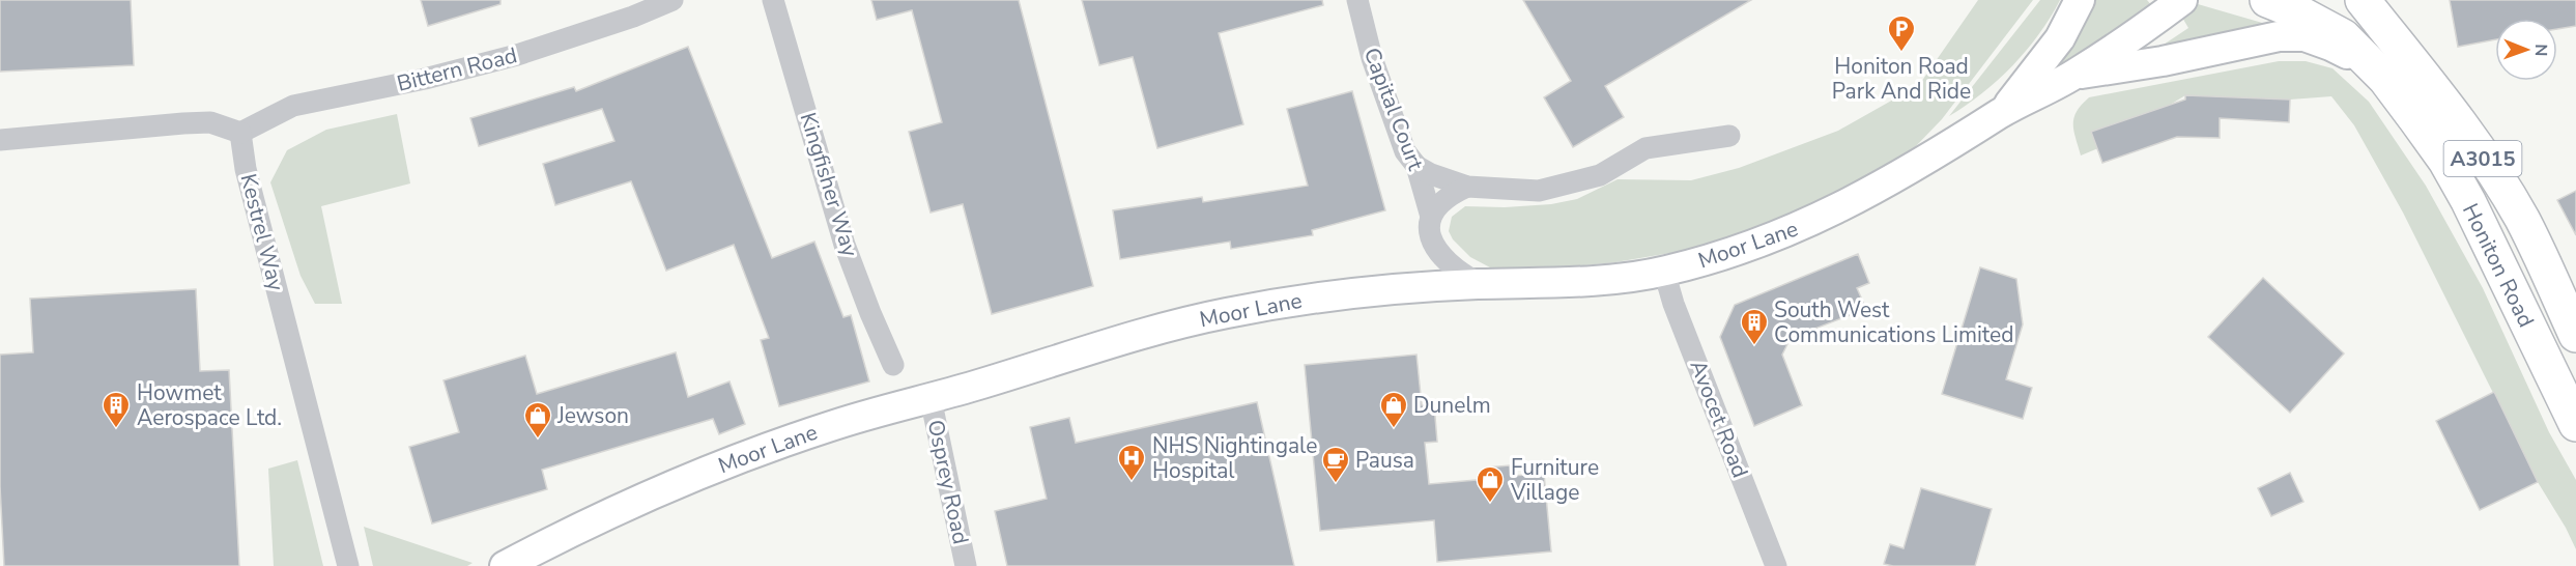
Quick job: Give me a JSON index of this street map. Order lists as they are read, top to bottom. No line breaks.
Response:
{"streets":{"main road":["A3015","Moor Lane","Honiton Road"],"street":["Bittern Road","Capital Court","Kingfisher Way","Kestrel Way","Avocet Road","Osprey Road"]},"crossings":[["Bittern Road","Kestrel Way"],["Capital Court","Moor Lane"],["Moor Lane","Avocet Road"],["Moor Lane","Osprey Road"]],"places":{"parking":["Honiton Road Park And Ride"],"building":["South West Communications Limited","Howmet Aerospace Ltd."],"shop":["Dunelm","Jewson","Furniture Village"],"hospital":["NHS Nightingale Hospital"],"cafe":["Pausa"]},"north":"right"}
